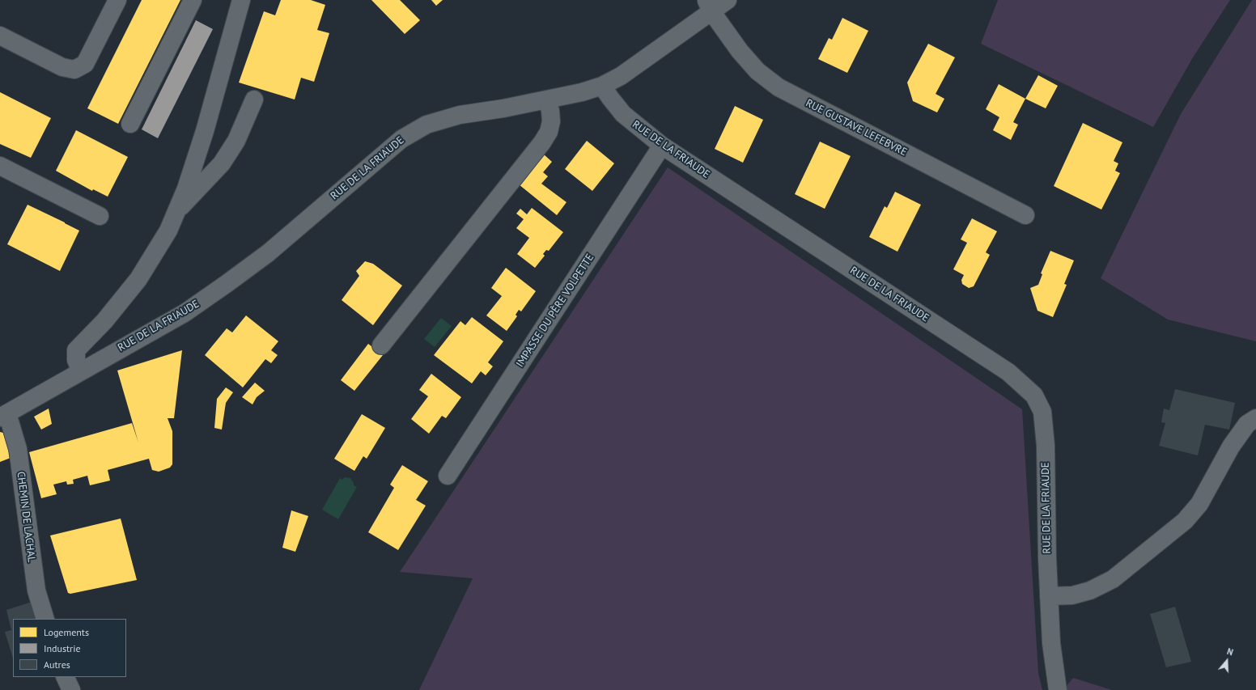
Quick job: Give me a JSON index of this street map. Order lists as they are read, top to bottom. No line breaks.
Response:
{"streets":{"street":["RUE GUSTAVE LEFEBVRE","RUE DE LA FRIAUDE","IMPASSE DU PÈRE VOLPETTE","CHEMIN DE LACHAL"]},"crossings":[["RUE DE LA FRIAUDE","IMPASSE DU PÈRE VOLPETTE"],["RUE DE LA FRIAUDE","CHEMIN DE LACHAL"]],"legend":["Logements","Industrie","Autres"],"north":"top"}
